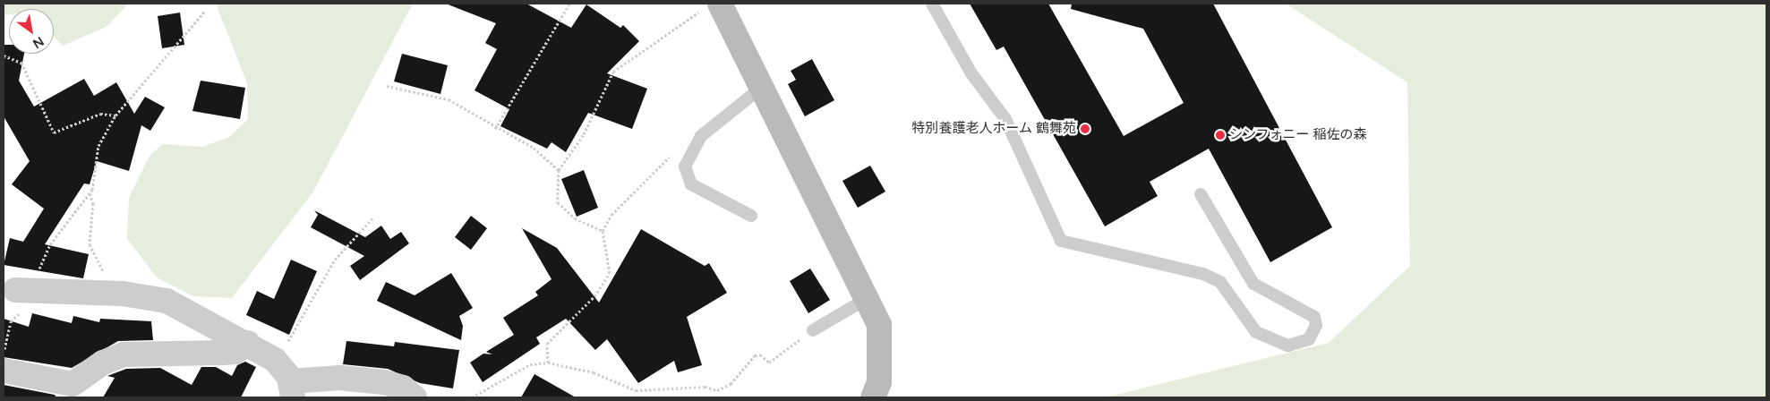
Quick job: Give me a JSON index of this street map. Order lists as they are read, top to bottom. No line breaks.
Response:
{"places":["特別養護老人ホーム 鶴舞苑","シンフォニー 稲佐の森"],"north":"bottom right"}
